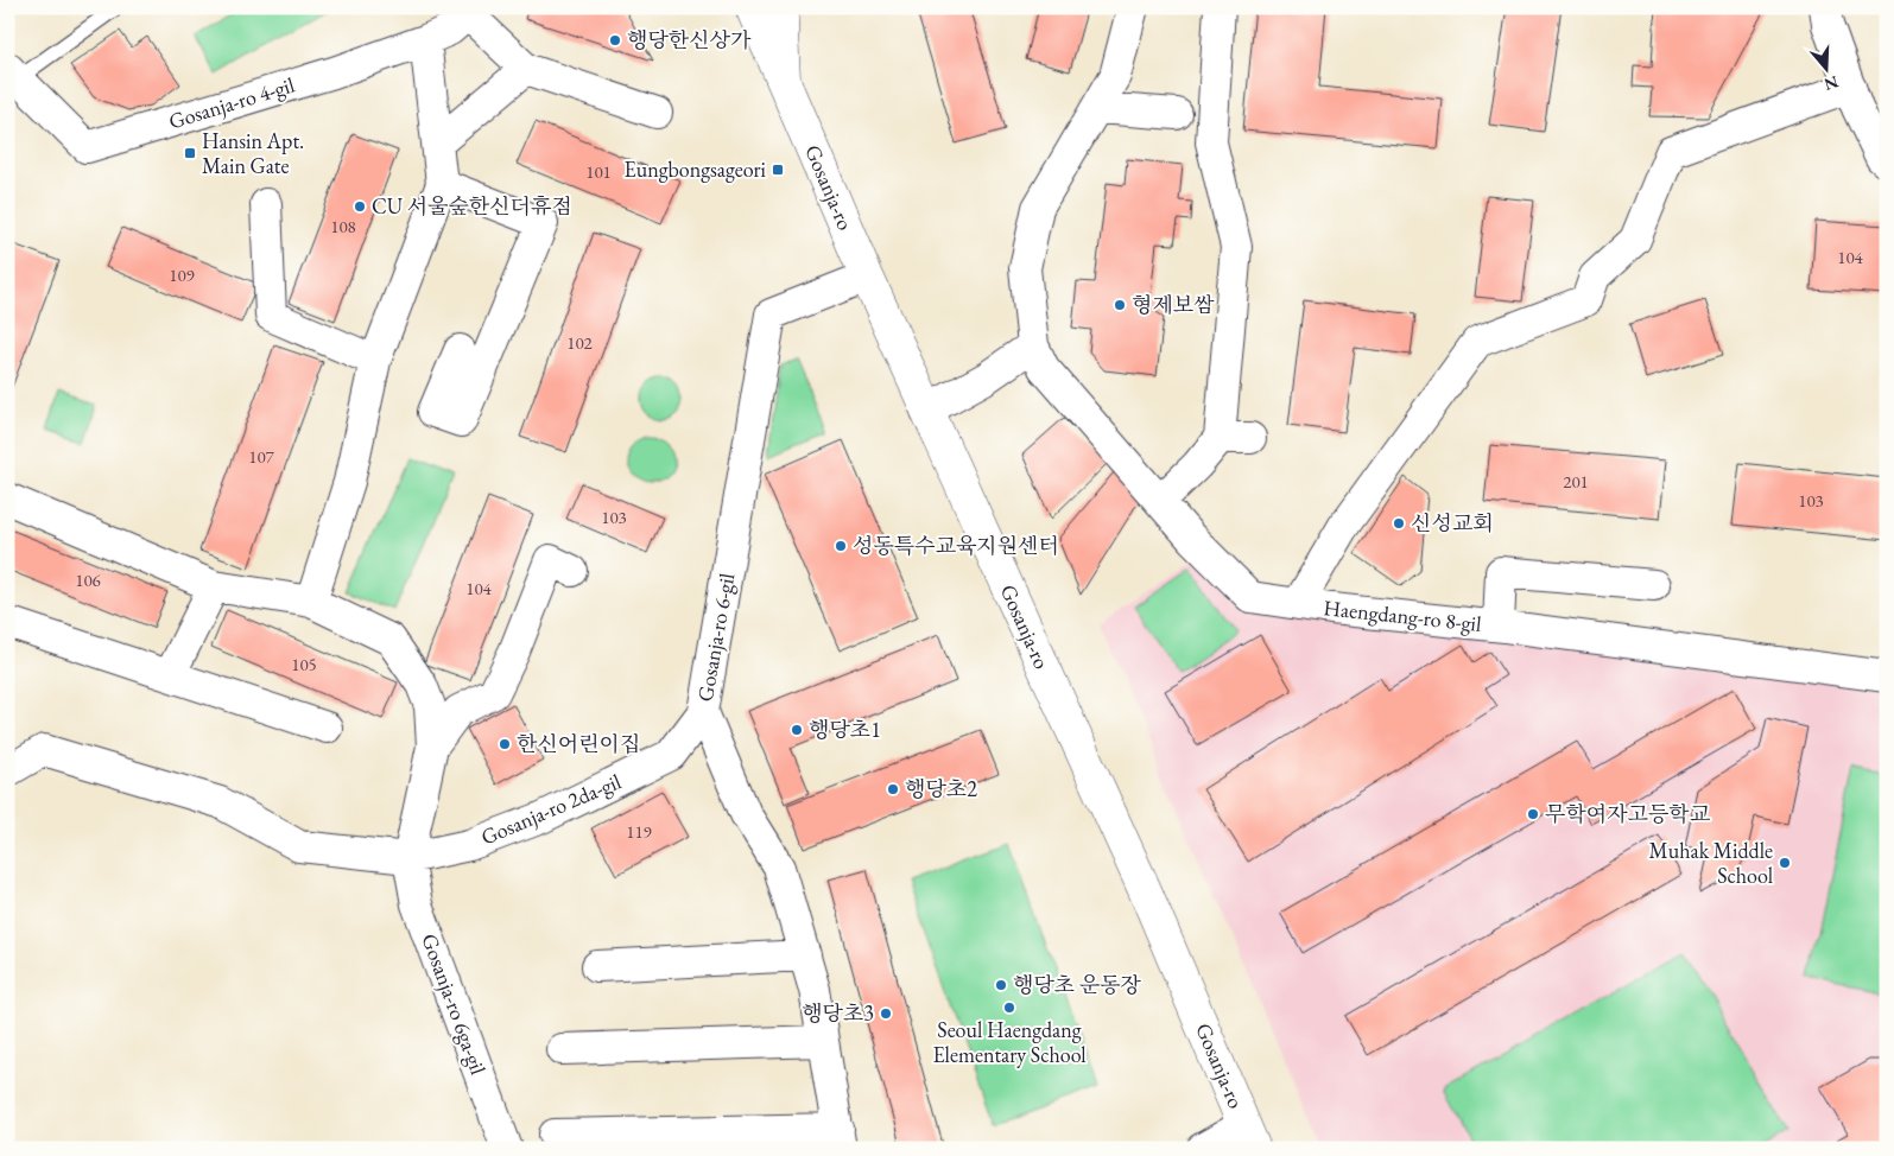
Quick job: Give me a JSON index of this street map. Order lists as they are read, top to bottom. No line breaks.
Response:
{"streets":{"main road":["Gosanja-ro"],"street":["Gosanja-ro 4-gil","Haengdang-ro 8-gil","Gosanja-ro 6-gil","Gosanja-ro 2da-gil","Gosanja-ro 6ga-gil"]},"crossings":[["Gosanja-ro","Gosanja-ro 6-gil"],["Gosanja-ro 6-gil","Gosanja-ro 2da-gil"],["Gosanja-ro 2da-gil","Gosanja-ro 6ga-gil"]],"places":{"other":["행당한신상가","CU 서울숲한신더휴점","형제보쌈","신성교회","성동특수교육지원센터","행당초1","한신어린이집","행당초2","무학여자고등학교","Muhak Middle School","행당초 운동장","Seoul Haengdang Elementary School","행당초3"],"transit":["Hansin Apt. Main Gate","Eungbongsageori"]},"house_numbers":["101","108","104","109","102","107","201","103","103","106","104","105","119"],"north":"bottom"}
